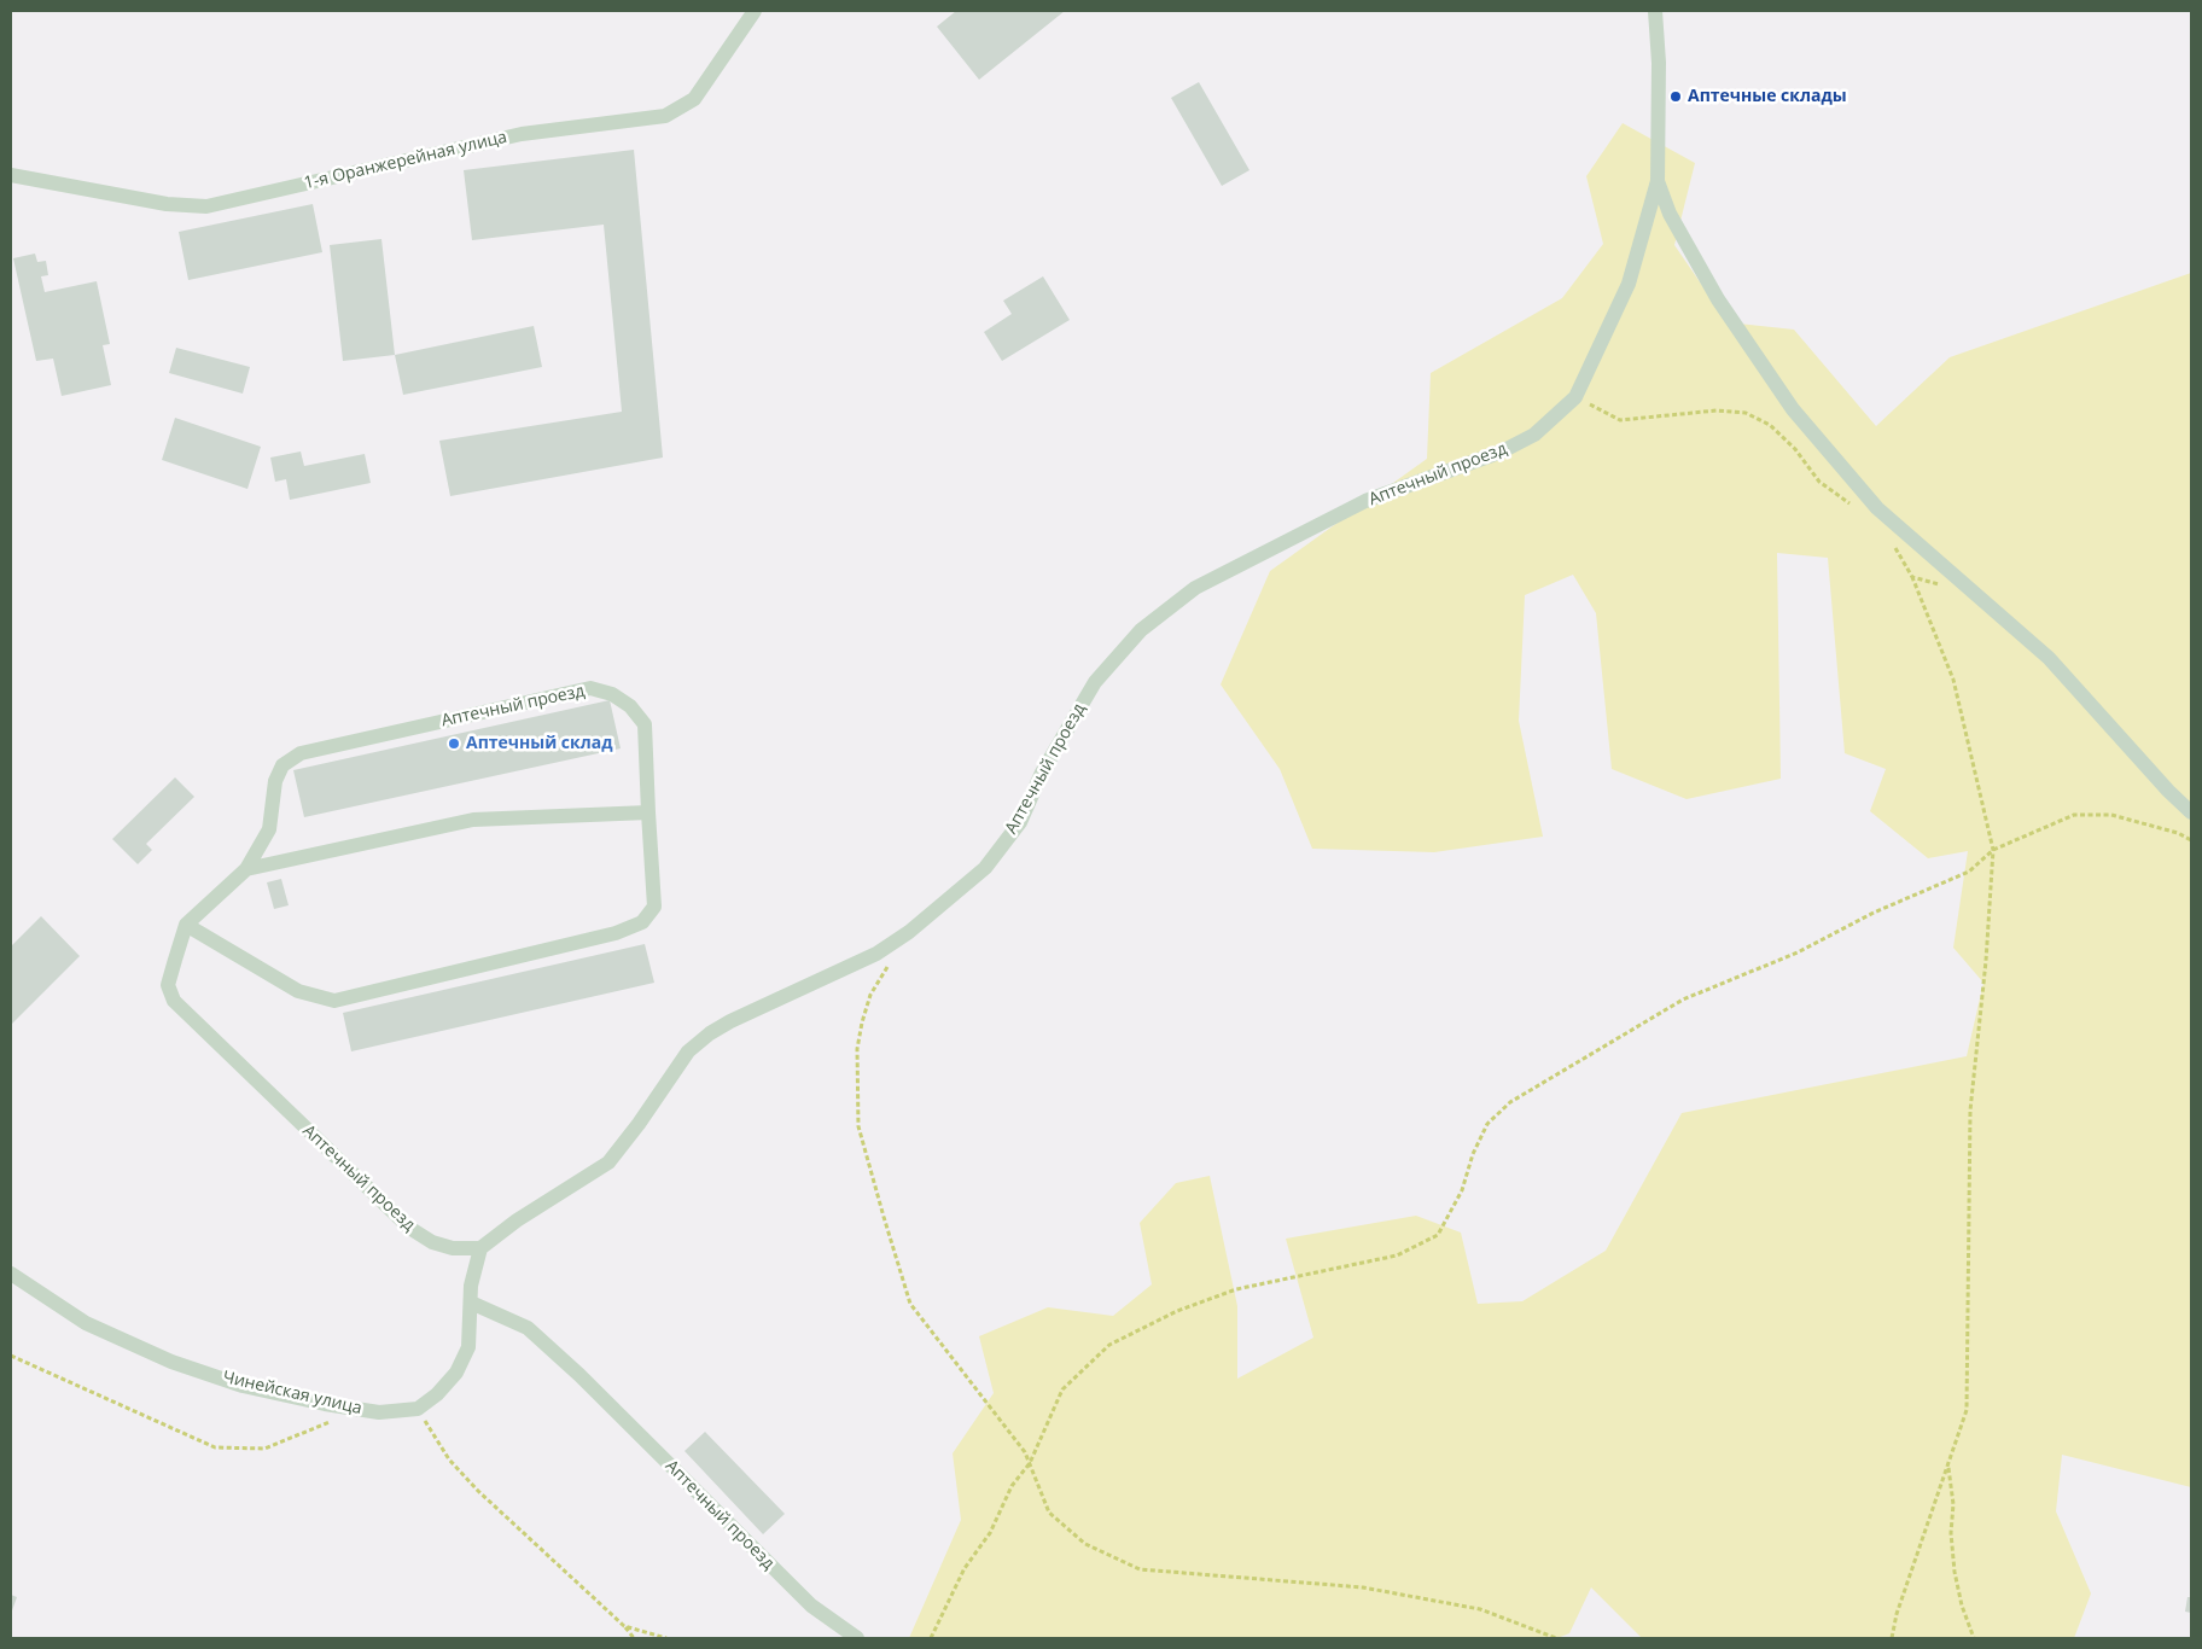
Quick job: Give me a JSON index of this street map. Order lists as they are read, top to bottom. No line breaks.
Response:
{"streets":{"street":["1-я Оранжерейная улица","Аптечный проезд","Чинейская улица"]},"places":["Аптечные склады","Аптечный склад"]}
